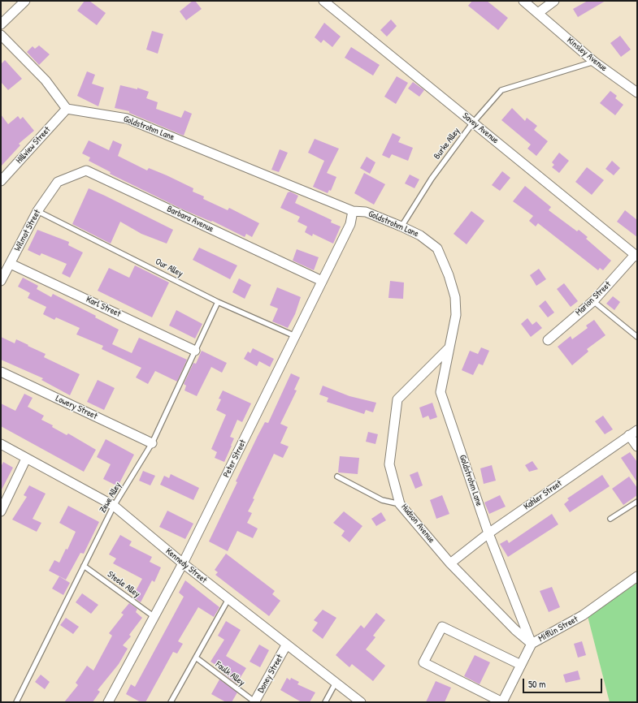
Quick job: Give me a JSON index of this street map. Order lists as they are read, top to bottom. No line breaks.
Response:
{"streets":{"street":["Kinsley Avenue","Goldstrohm Lane","Savey Avenue","Hillview Street","Barbara Avenue","Wilmot Street","Marion Street","Karl Street","Lowery Street","Peter Street","Kahler Street","Hudson Avenue","Kennedy Street","Mifflin Street","Doney Street"],"lane":["Burke Alley","Our Alley","Zewe Alley","Steele Alley","Faulk Alley"]},"crossings":[["Kinsley Avenue","Burke Alley"],["Goldstrohm Lane","Burke Alley"],["Goldstrohm Lane","Hillview Street"],["Goldstrohm Lane","Peter Street"],["Goldstrohm Lane","Kahler Street"],["Goldstrohm Lane","Hudson Avenue"],["Goldstrohm Lane","Mifflin Street"],["Savey Avenue","Burke Alley"],["Savey Avenue","Marion Street"],["Barbara Avenue","Wilmot Street"],["Barbara Avenue","Peter Street"],["Wilmot Street","Our Alley"],["Wilmot Street","Karl Street"],["Our Alley","Peter Street"],["Our Alley","Zewe Alley"],["Karl Street","Zewe Alley"],["Lowery Street","Zewe Alley"],["Peter Street","Kennedy Street"],["Peter Street","Steele Alley"],["Kahler Street","Hudson Avenue"],["Zewe Alley","Kennedy Street"],["Zewe Alley","Steele Alley"],["Hudson Avenue","Mifflin Street"],["Kennedy Street","Doney Street"],["Faulk Alley","Doney Street"]],"scale_bar":"50 m"}
